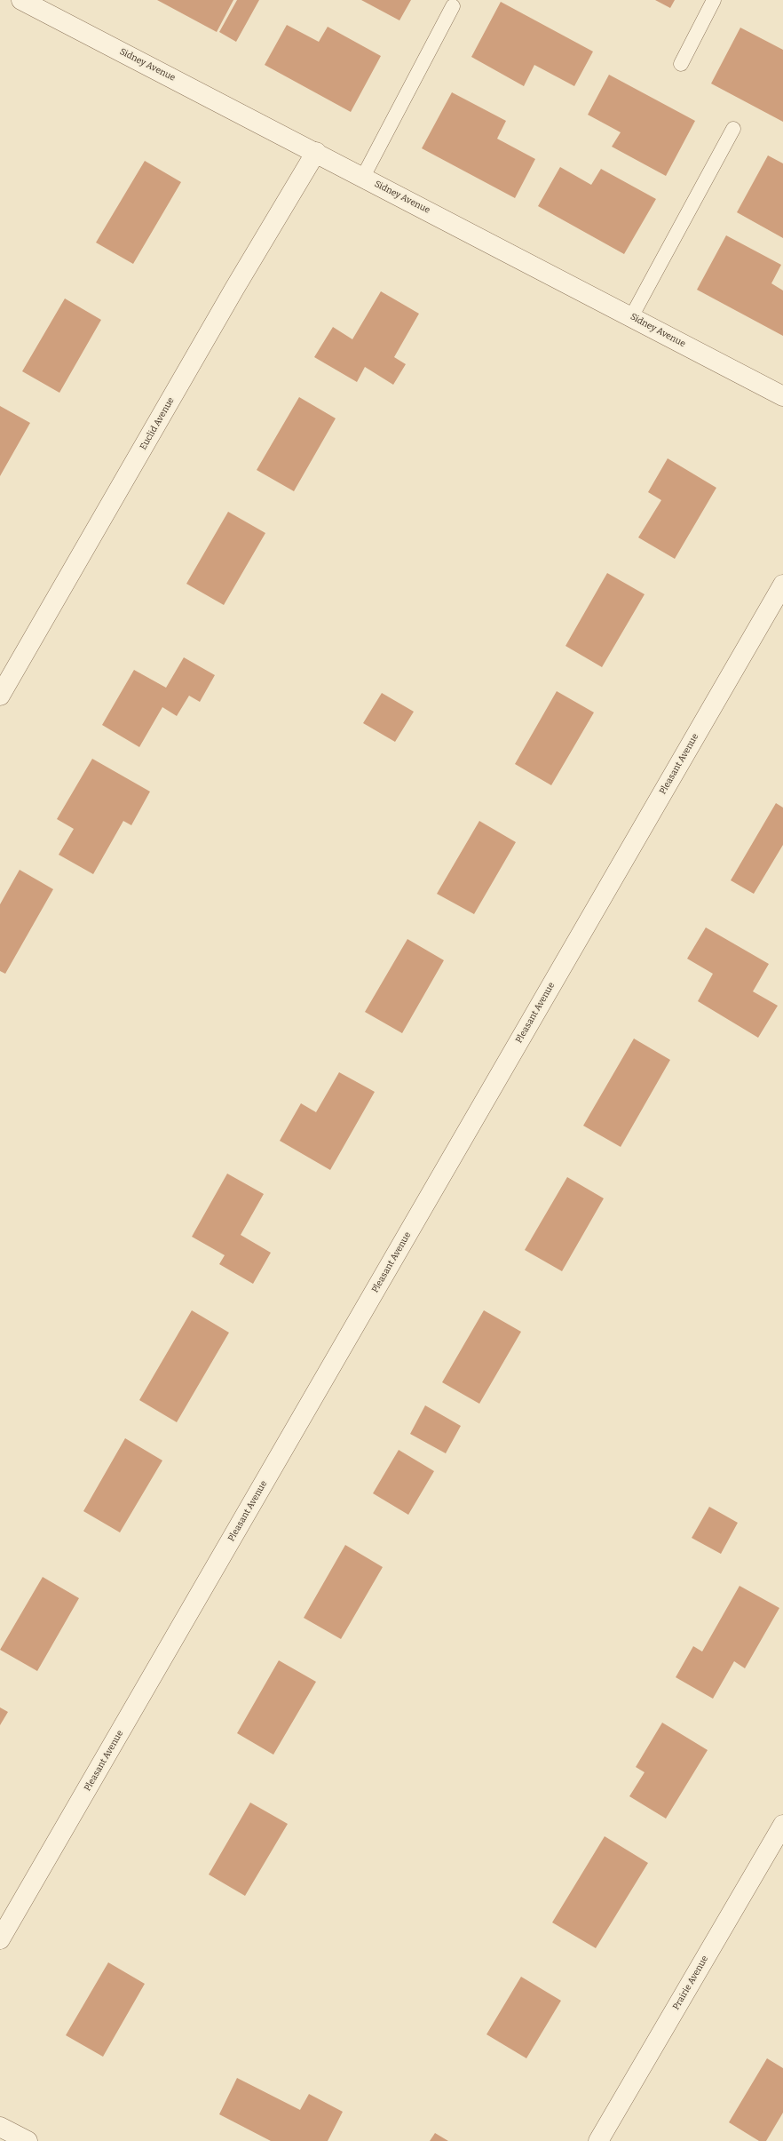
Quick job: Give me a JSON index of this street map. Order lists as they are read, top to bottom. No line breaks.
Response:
{"streets":{"street":["Sidney Avenue","Euclid Avenue","Pleasant Avenue","Prairie Avenue"]},"crossings":[["Sidney Avenue","Euclid Avenue"]]}
